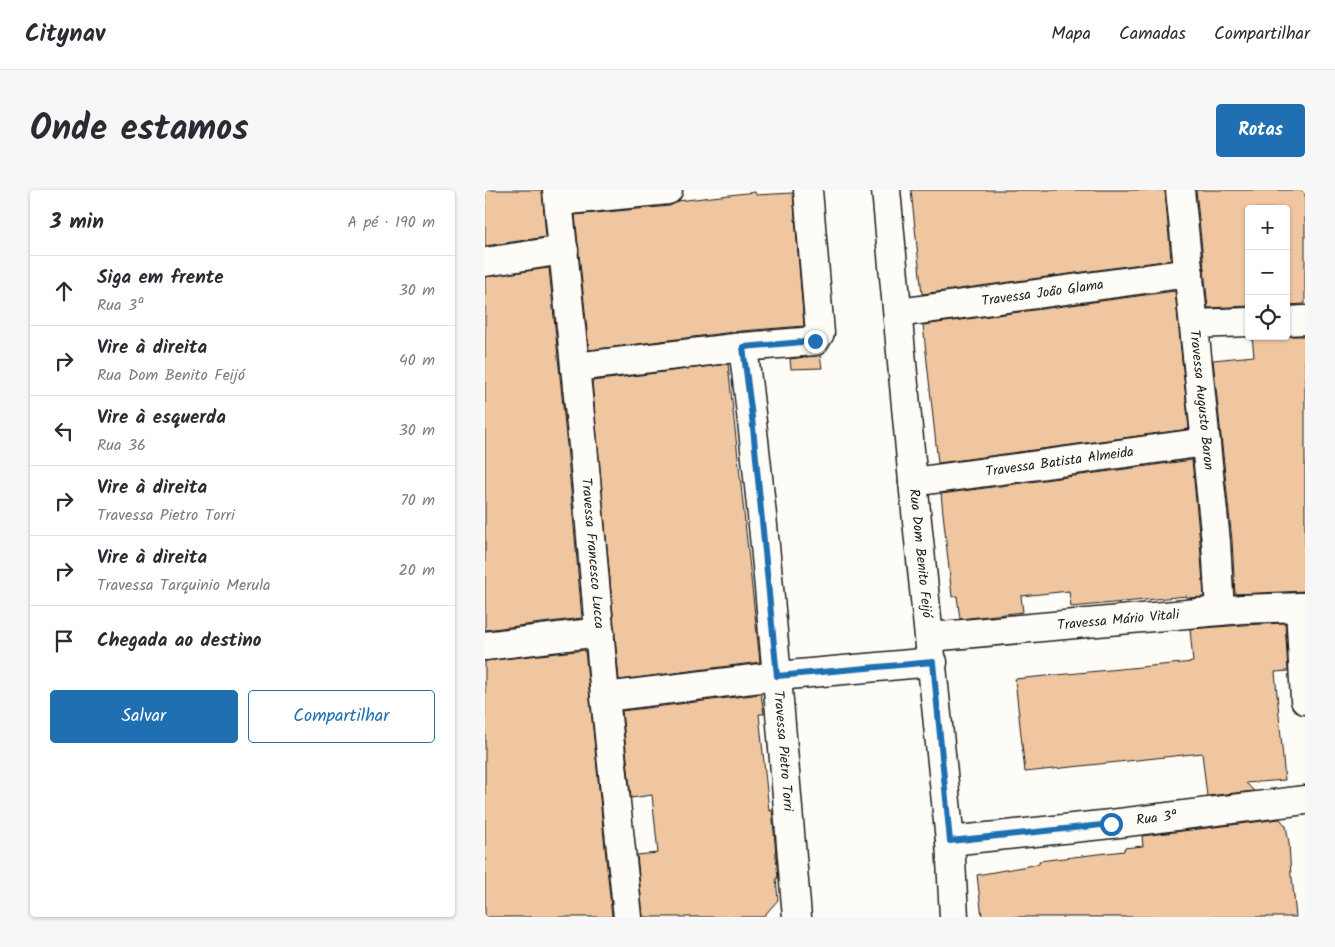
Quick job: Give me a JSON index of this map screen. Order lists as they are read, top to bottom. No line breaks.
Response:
{"streets":{"street":["Travessa João Glama","Travessa Augusto Baron","Travessa Batista Almeida","Travessa Francesco Lucca","Rua Dom Benito Feijó","Travessa Mário Vitali","Travessa Pietro Torri","Rua 3ª"]},"crossings":[["Travessa João Glama","Travessa Augusto Baron"],["Travessa João Glama","Rua Dom Benito Feijó"],["Travessa Augusto Baron","Travessa Batista Almeida"],["Travessa Augusto Baron","Travessa Mário Vitali"],["Travessa Batista Almeida","Rua Dom Benito Feijó"],["Travessa Francesco Lucca","Travessa Mário Vitali"],["Rua Dom Benito Feijó","Travessa Mário Vitali"],["Rua Dom Benito Feijó","Rua 3ª"],["Travessa Mário Vitali","Travessa Pietro Torri"]],"page":{"header":"Citynav","nav":["Mapa","Camadas","Compartilhar"],"title":"Onde estamos","buttons":["Rotas",["Salvar","Compartilhar"]],"heading":["3 min","A pé · 190 m"],"map_buttons":["+","−"],"list":[["Siga em frente","Rua 3ª","30 m"],["Vire à direita","Rua Dom Benito Feijó","40 m"],["Vire à esquerda","Rua 36","30 m"],["Vire à direita","Travessa Pietro Torri","70 m"],["Vire à direita","Travessa Tarquinio Merula","20 m"],"Chegada ao destino"]}}
